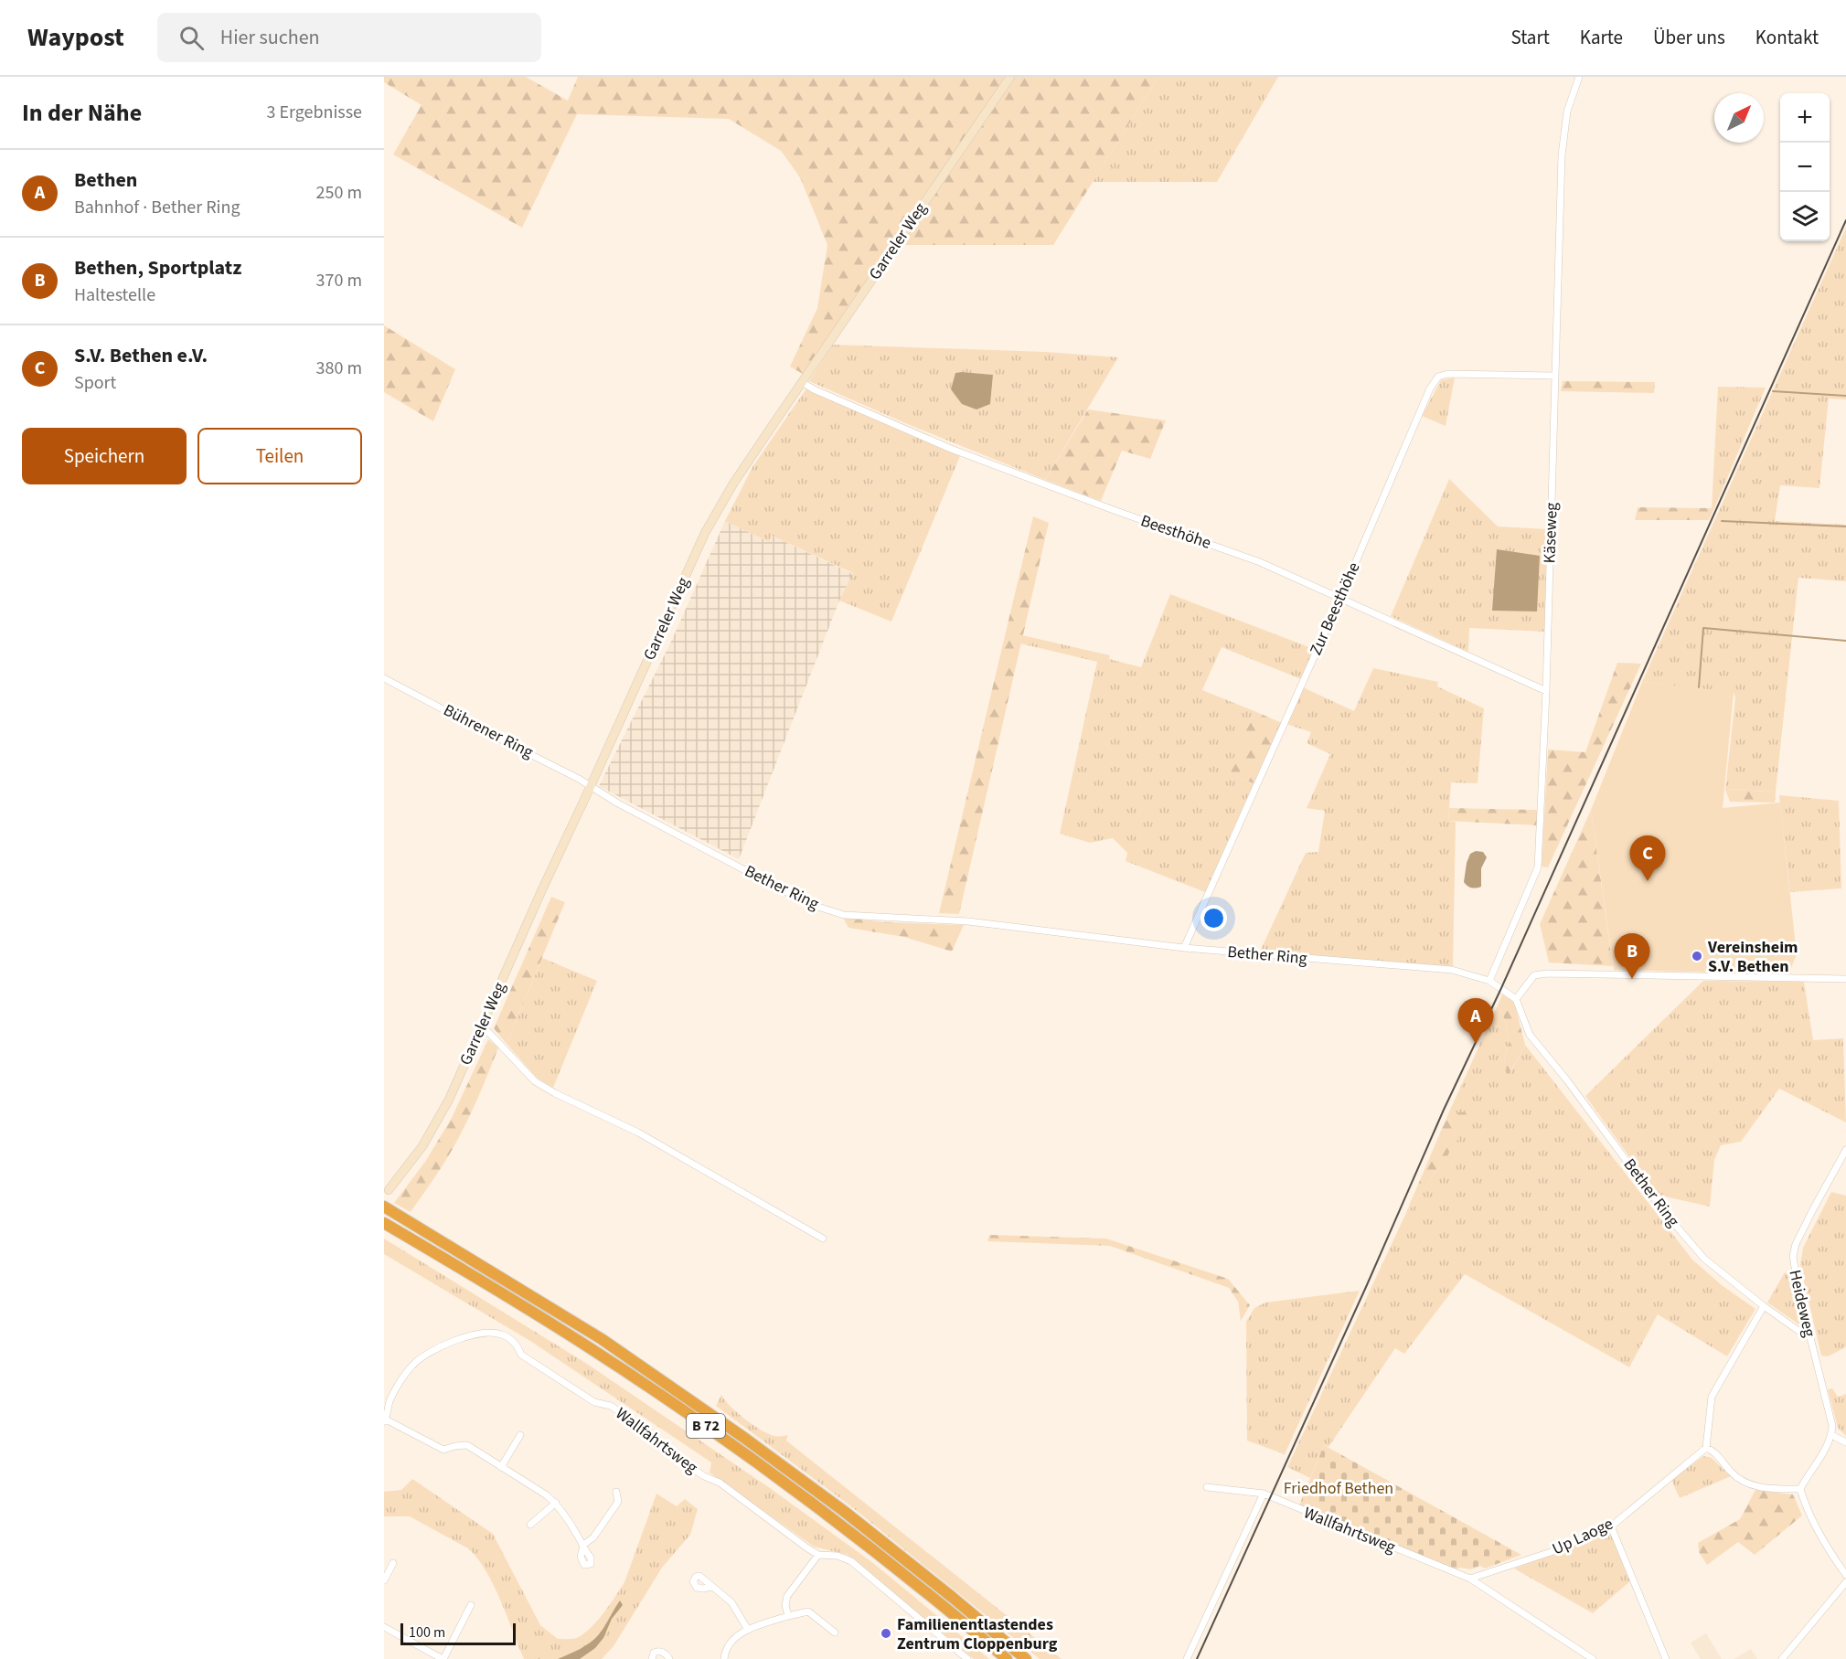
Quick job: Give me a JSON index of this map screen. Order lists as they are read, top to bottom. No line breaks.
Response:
{"streets":{"highway":["B 72"],"street":["Garreler Weg","Beesthöhe","Käseweg","Zur Beesthöhe","Bührener Ring","Bether Ring","Heideweg","Wallfahrtsweg","Up Laoge"]},"crossings":[["Garreler Weg","Beesthöhe"],["Garreler Weg","Bührener Ring"],["Garreler Weg","Bether Ring"],["Beesthöhe","Käseweg"],["Beesthöhe","Zur Beesthöhe"],["Käseweg","Zur Beesthöhe"],["Käseweg","Bether Ring"],["Zur Beesthöhe","Bether Ring"],["Bührener Ring","Bether Ring"],["Bether Ring","Heideweg"],["Wallfahrtsweg","Up Laoge"]],"parks":["Friedhof Bethen"],"places":["Vereinsheim S.V. Bethen","Familienentlastendes Zentrum Cloppenburg"],"scale_bar":"100 m","north":"top right","page":{"header":"Waypost","search":"Hier suchen","nav":["Start","Karte","Über uns","Kontakt"],"heading":["In der Nähe","3 Ergebnisse"],"map_buttons":["+","−"],"list":[{"mark":"A","name":"Bethen","note":"Bahnhof · Bether Ring","value":"250 m"},{"mark":"B","name":"Bethen, Sportplatz","note":"Haltestelle","value":"370 m"},{"mark":"C","name":"S.V. Bethen e.V.","note":"Sport","value":"380 m"}],"buttons":["Speichern","Teilen"],"pins":["C","B","A"],"scale":"100 m"}}
